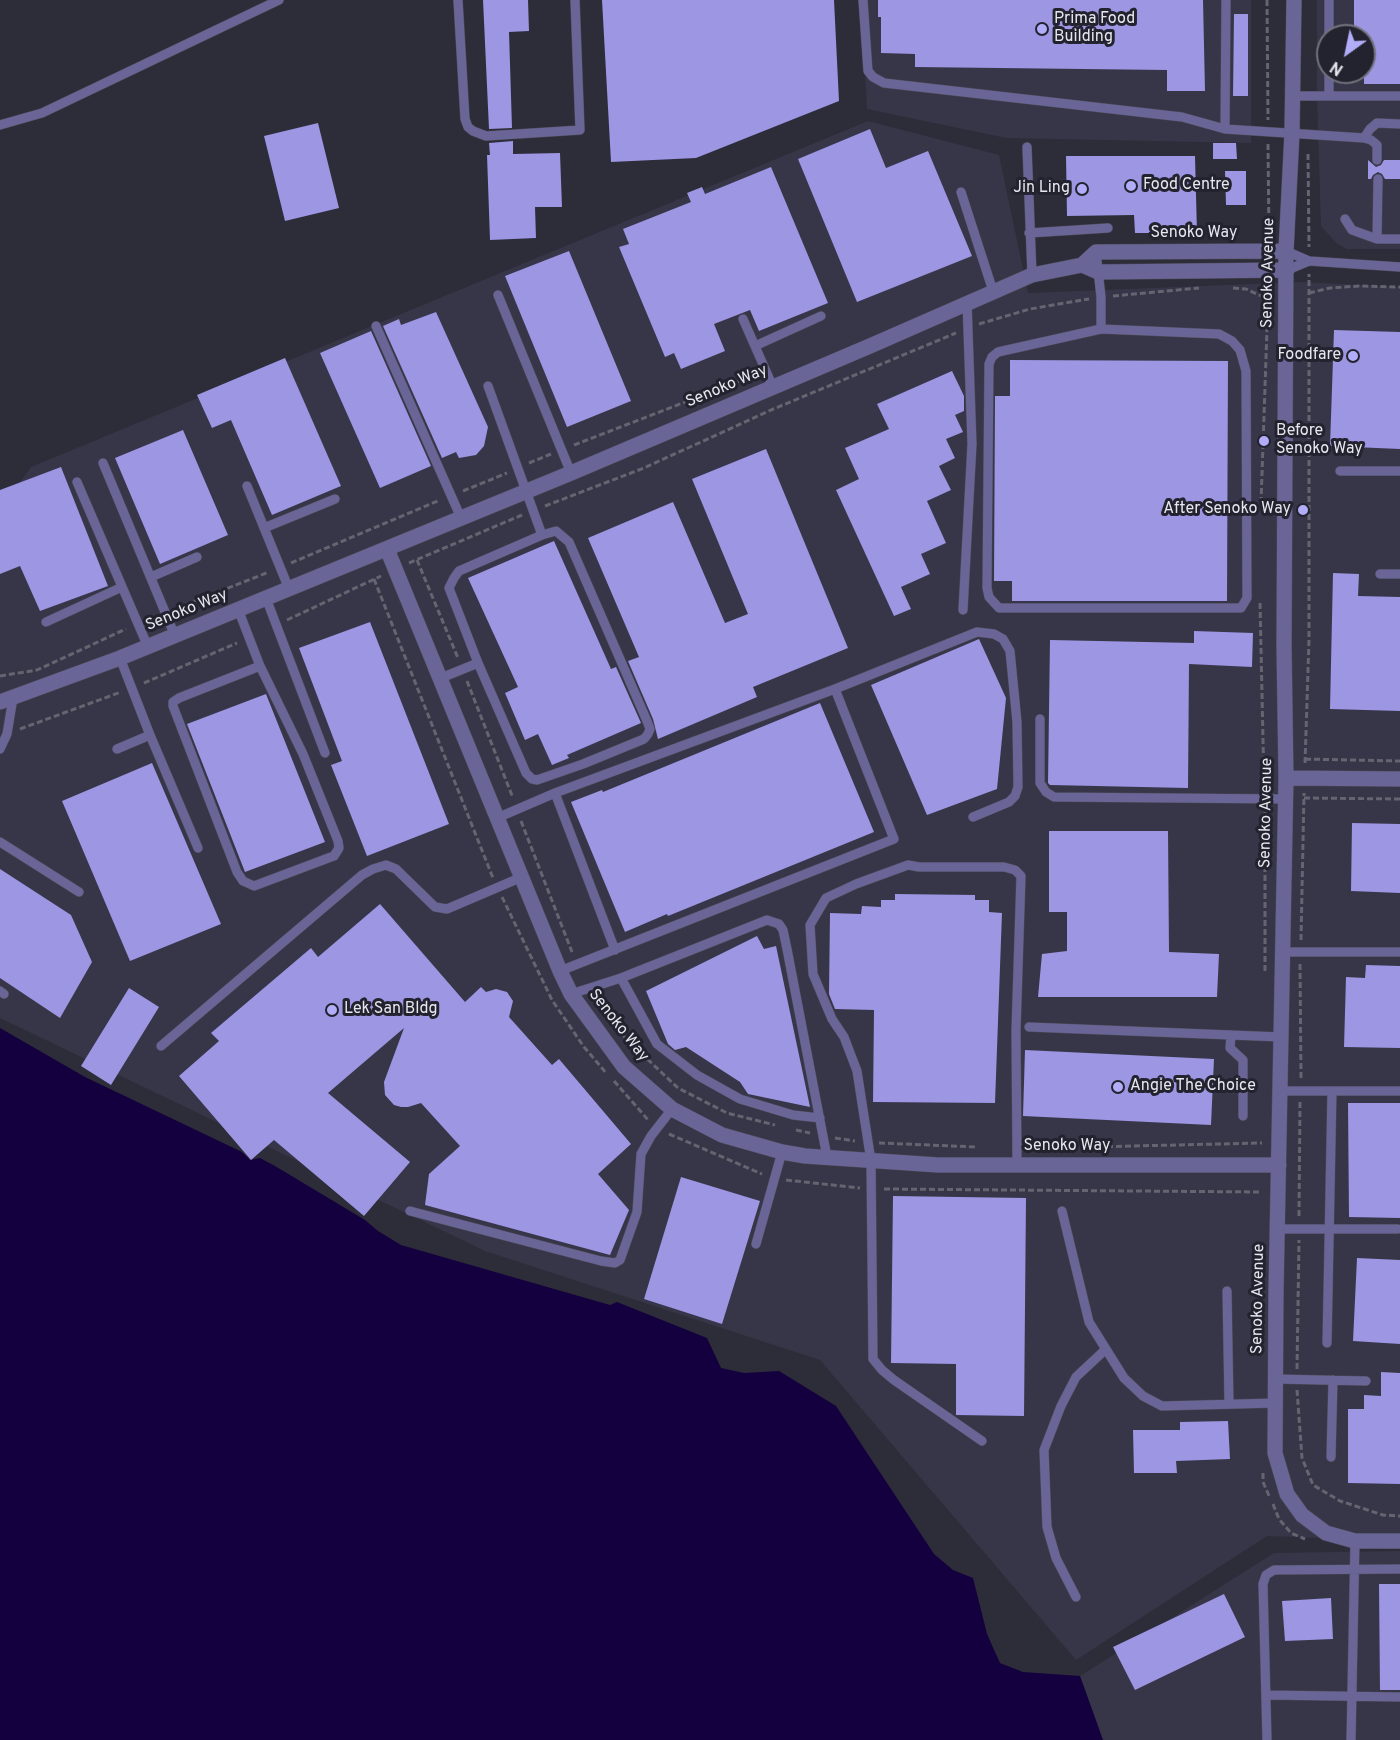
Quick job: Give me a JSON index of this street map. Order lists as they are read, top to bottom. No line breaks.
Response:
{"streets":{"street":["Senoko Way","Senoko Avenue"]},"crossings":[["Senoko Way","Senoko Avenue"]],"places":["Prima Food Building","Food Centre","Jin Ling","Foodfare","Before Senoko Way","After Senoko Way","Lek San Bldg","Angie The Choice"],"north":"bottom left"}
